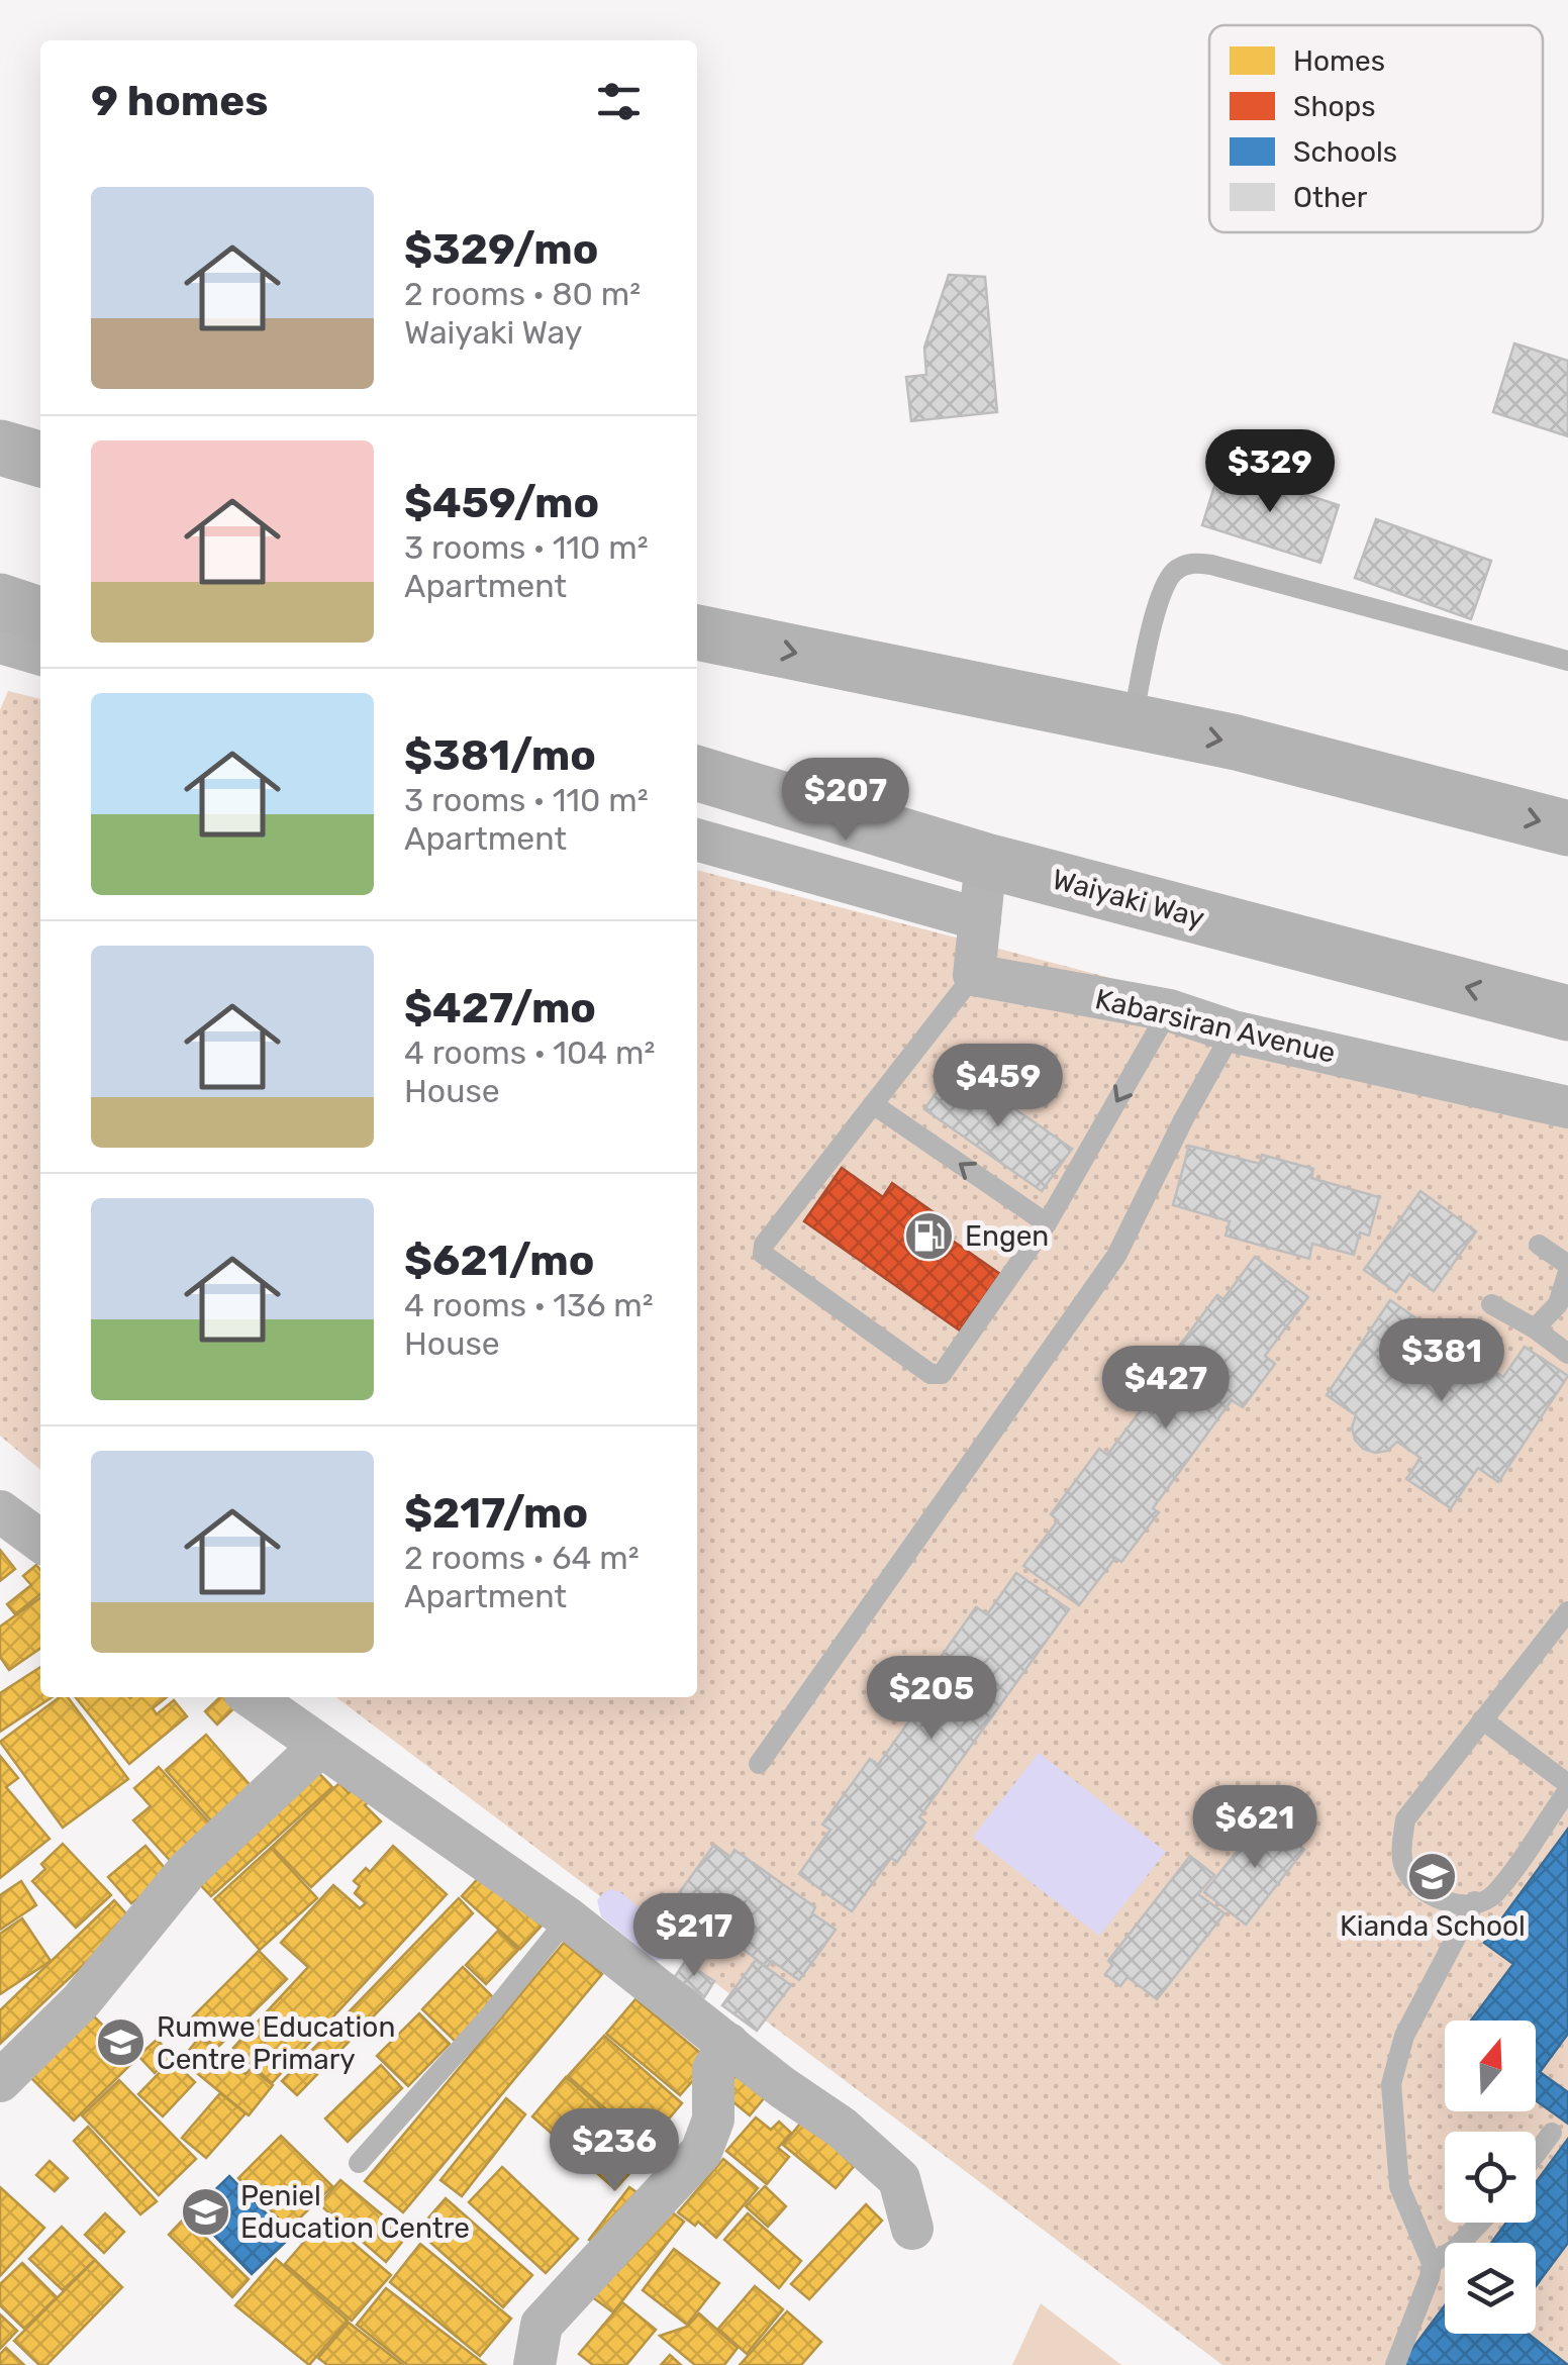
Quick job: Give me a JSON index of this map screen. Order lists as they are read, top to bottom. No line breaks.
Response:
{"streets":{"highway":["Waiyaki Way"],"street":["Kabarsiran Avenue"]},"places":{"fuel station":["Engen"],"school or university":["Kianda School","Rumwe Education Centre Primary","Peniel Education Centre"]},"legend":["Homes","Shops","Schools","Other"],"north":"top","page":{"heading":"9 homes","list":[{"name":"$329/mo","note":"2 rooms · 80 m² · Waiyaki Way"},{"name":"$459/mo","note":"3 rooms · 110 m² · Apartment"},{"name":"$381/mo","note":"3 rooms · 110 m² · Apartment"},{"name":"$427/mo","note":"4 rooms · 104 m² · House"},{"name":"$621/mo","note":"4 rooms · 136 m² · House"},{"name":"$217/mo","note":"2 rooms · 64 m² · Apartment"}],"price":["$329","$207","$459","$381","$427","$205","$621","$217","$236"]}}
